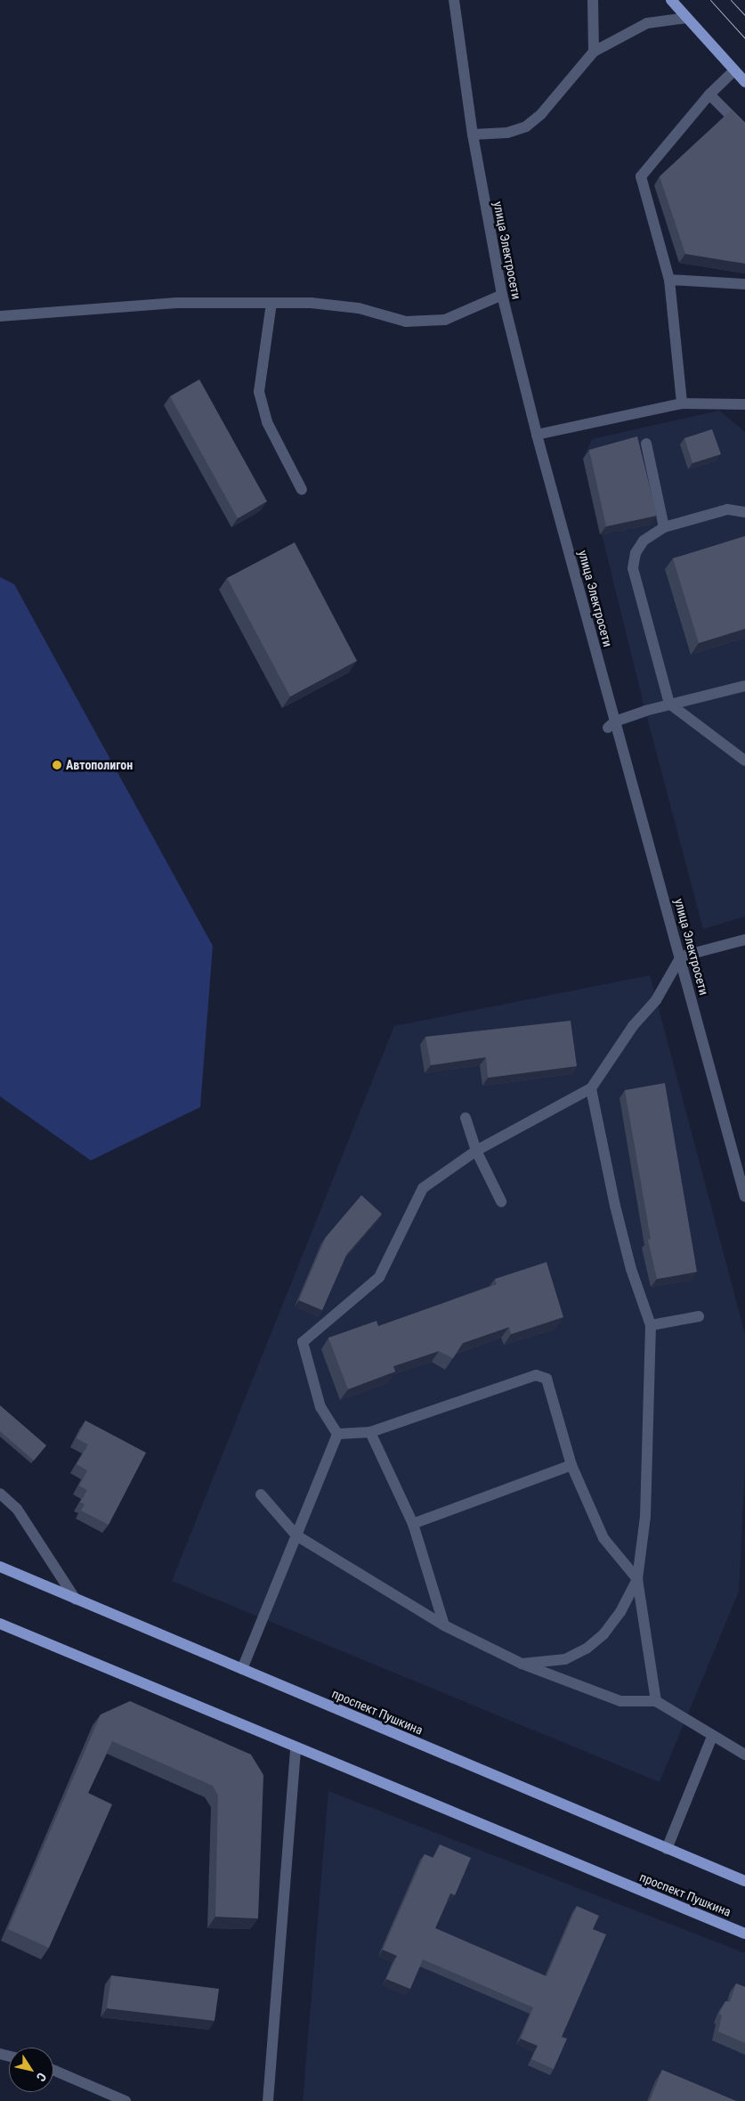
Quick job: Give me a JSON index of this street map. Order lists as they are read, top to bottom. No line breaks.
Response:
{"streets":{"main road":["проспект Пушкина"],"street":["улица Электросети"]},"places":["Автополигон"],"north":"bottom right"}
